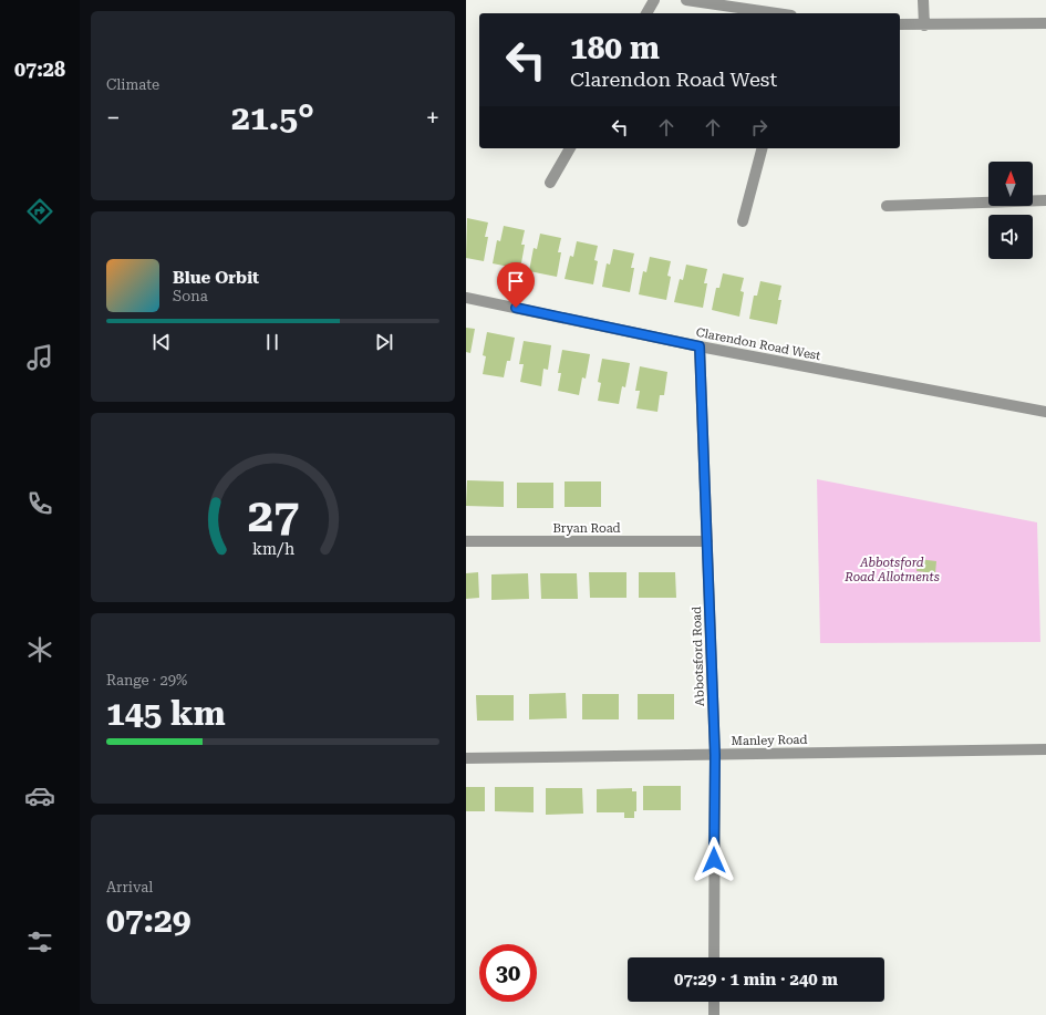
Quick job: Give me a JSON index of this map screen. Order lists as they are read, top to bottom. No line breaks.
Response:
{"streets":{"street":["Clarendon Road West","Bryan Road","Abbotsford Road","Manley Road"]},"crossings":[["Clarendon Road West","Abbotsford Road"],["Bryan Road","Abbotsford Road"],["Abbotsford Road","Manley Road"]],"parks":["Abbotsford Road Allotments"],"north":"top","page":{"tabs":"07:28","tile":["Climate",["Range · 29%","145 km"],["Arrival","07:29"]],"turn":["180 m","Clarendon Road West"],"heat":["−","21.5°","+"],"song":["Blue Orbit","Sona"],"limit":"30","trip":"07:29 · 1 min · 240 m","gauge":["27","km/h"]}}
